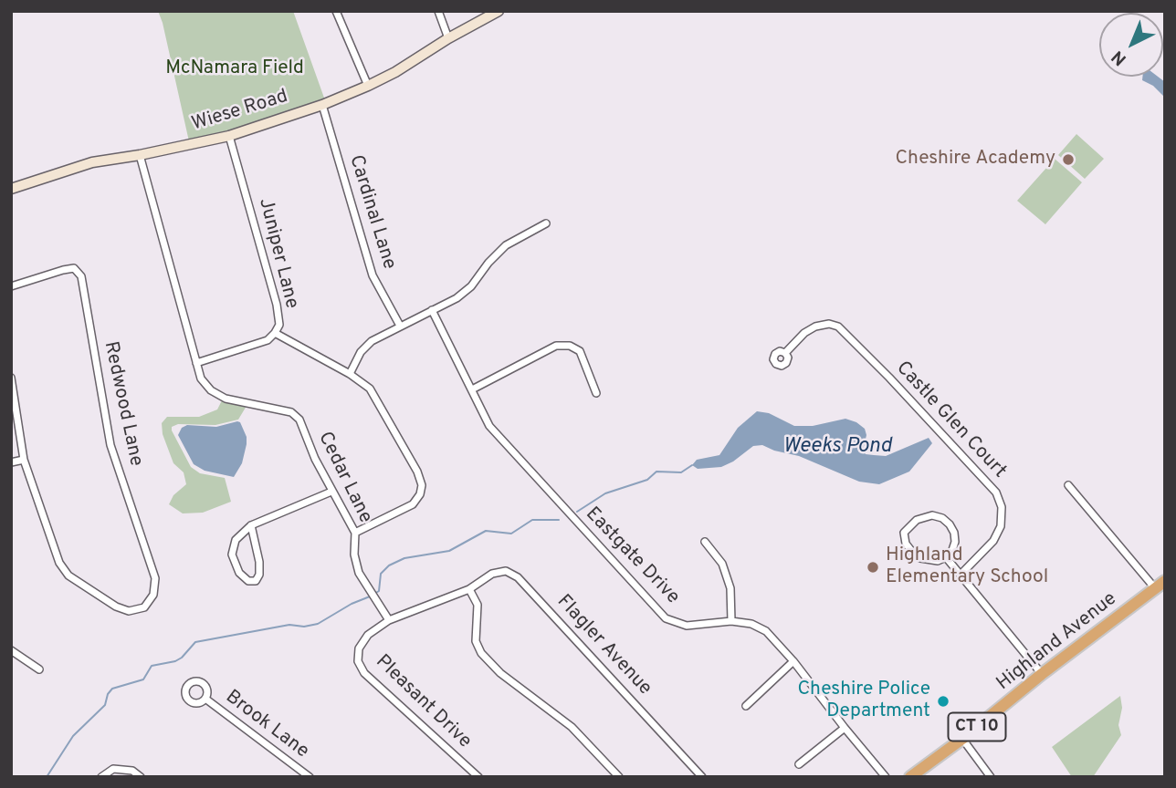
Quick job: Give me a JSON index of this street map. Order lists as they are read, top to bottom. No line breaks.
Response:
{"streets":{"highway":["Highland Avenue","CT 10"],"street":["Wiese Road","Cardinal Lane","Juniper Lane","Redwood Lane","Castle Glen Court","Cedar Lane","Eastgate Drive","Flagler Avenue","Pleasant Drive","Brook Lane"]},"crossings":[["Wiese Road","Cardinal Lane"],["Wiese Road","Juniper Lane"],["Wiese Road","Cedar Lane"],["Juniper Lane","Cedar Lane"],["Cedar Lane","Pleasant Drive"]],"water":["Weeks Pond"],"parks":["McNamara Field"],"places":["Cheshire Academy","Highland Elementary School","Cheshire Police Department"],"north":"bottom left"}
